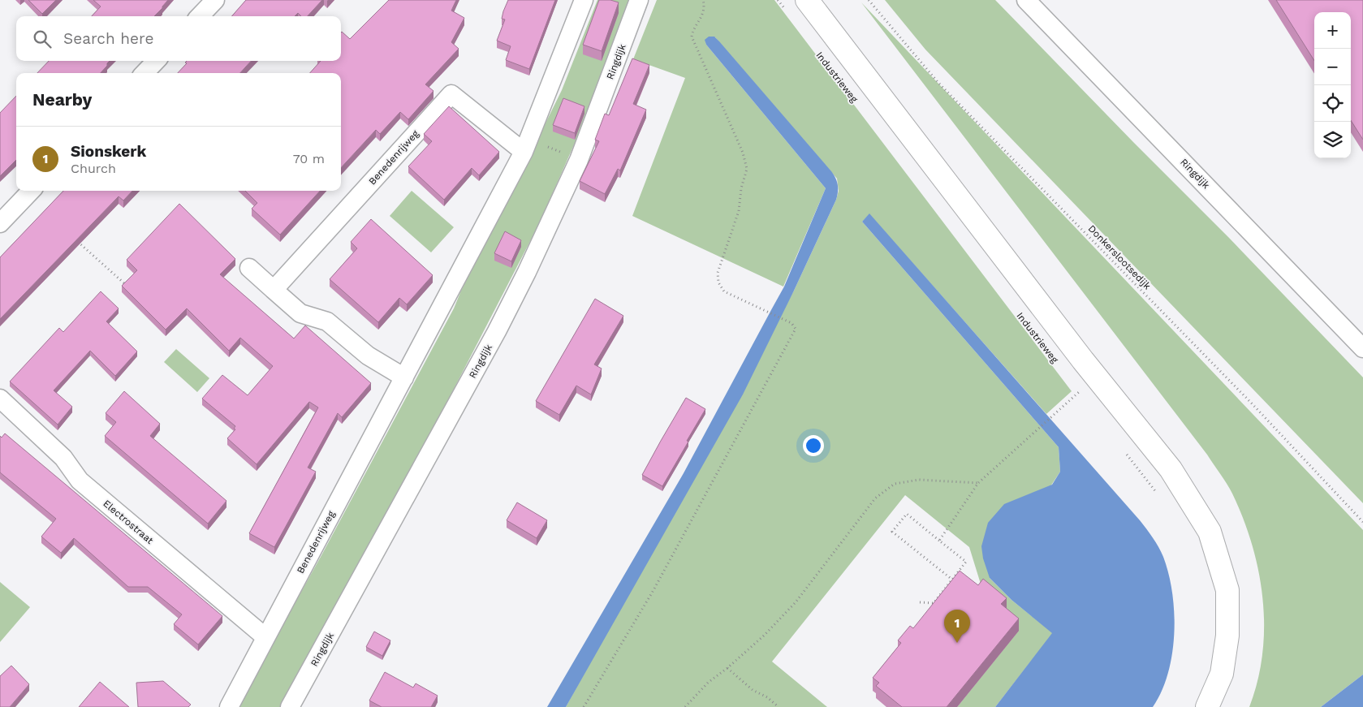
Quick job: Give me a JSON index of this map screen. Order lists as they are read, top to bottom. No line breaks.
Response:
{"streets":{"street":["Ringdijk","Benedenrijweg","Electrostraat"],"path":["Donkerslootsedijk"]},"crossings":[["Benedenrijweg","Electrostraat"]],"page":{"map_buttons":["+","−"],"search":"Search here","heading":"Nearby","list":[{"mark":"1","name":"Sionskerk","note":"Church","value":"70 m"}],"pins":"1"}}
